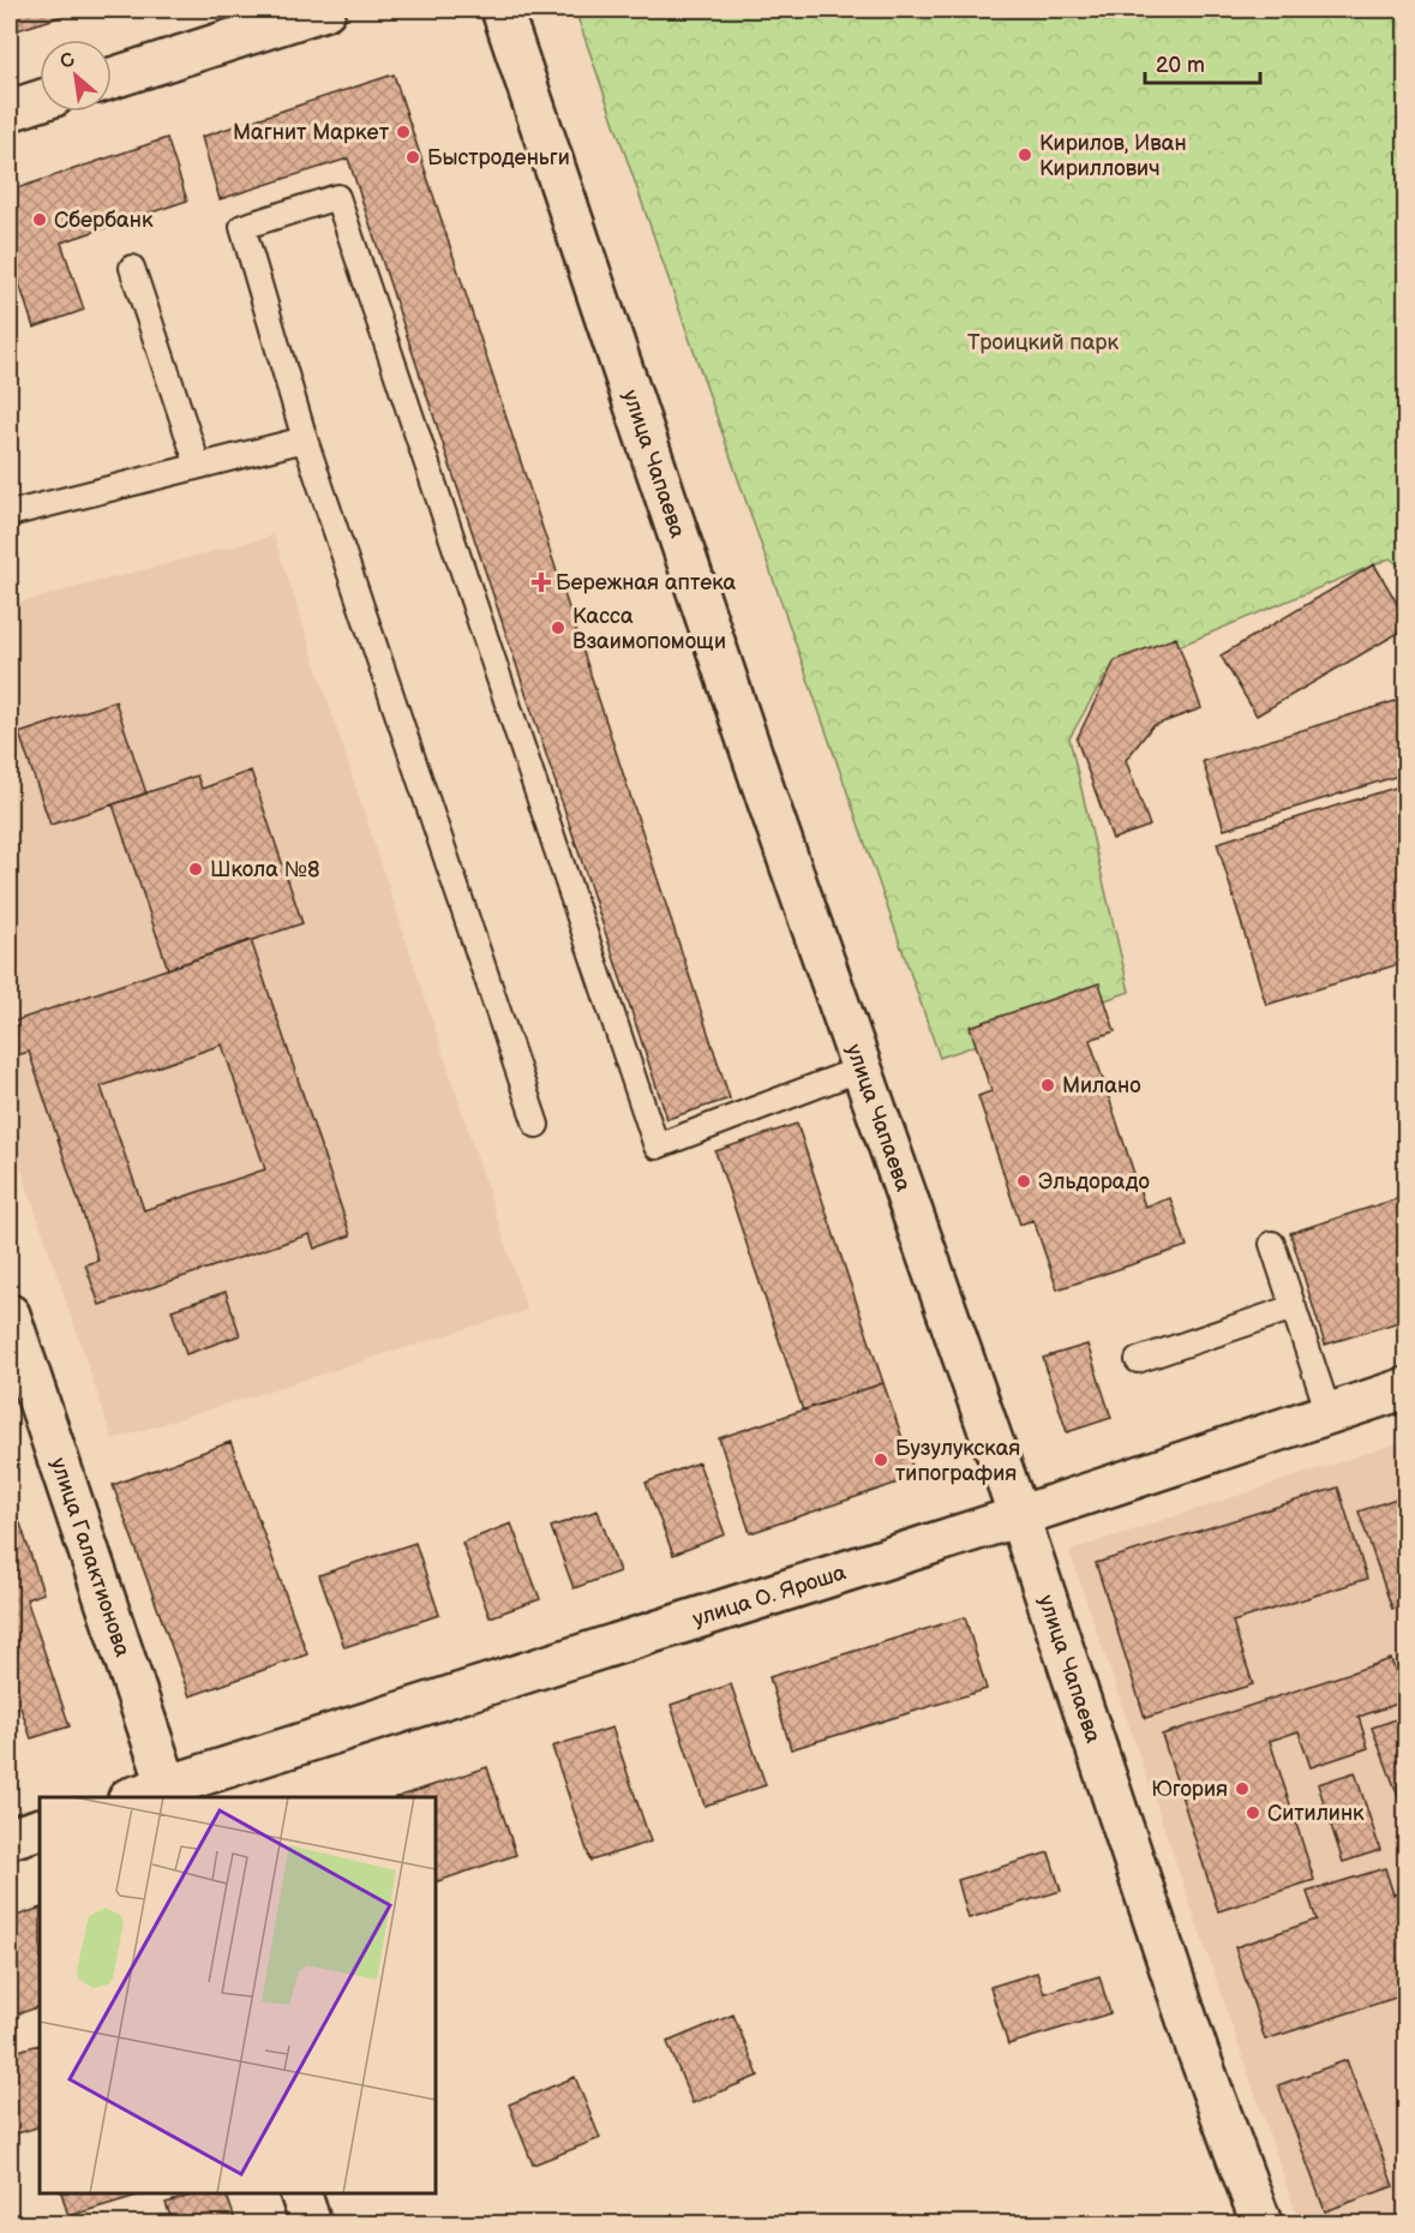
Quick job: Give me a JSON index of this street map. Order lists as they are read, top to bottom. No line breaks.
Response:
{"streets":{"street":["улица Чапаева","улица Галактионова","улица О. Яроша"]},"crossings":[["улица Чапаева","улица О. Яроша"],["улица Галактионова","улица О. Яроша"]],"parks":["Троицкий парк"],"places":{"other":["Магнит Маркет","Кирилов, Иван Кириллович","Быстроденьги","Сбербанк","Касса Взаимопомощи","Школа №8","Милано","Эльдорадо","Бузулукская типография","Югория","Ситилинк"],"health":["Бережная аптека"]},"scale_bar":"20 m","north":"top left"}
